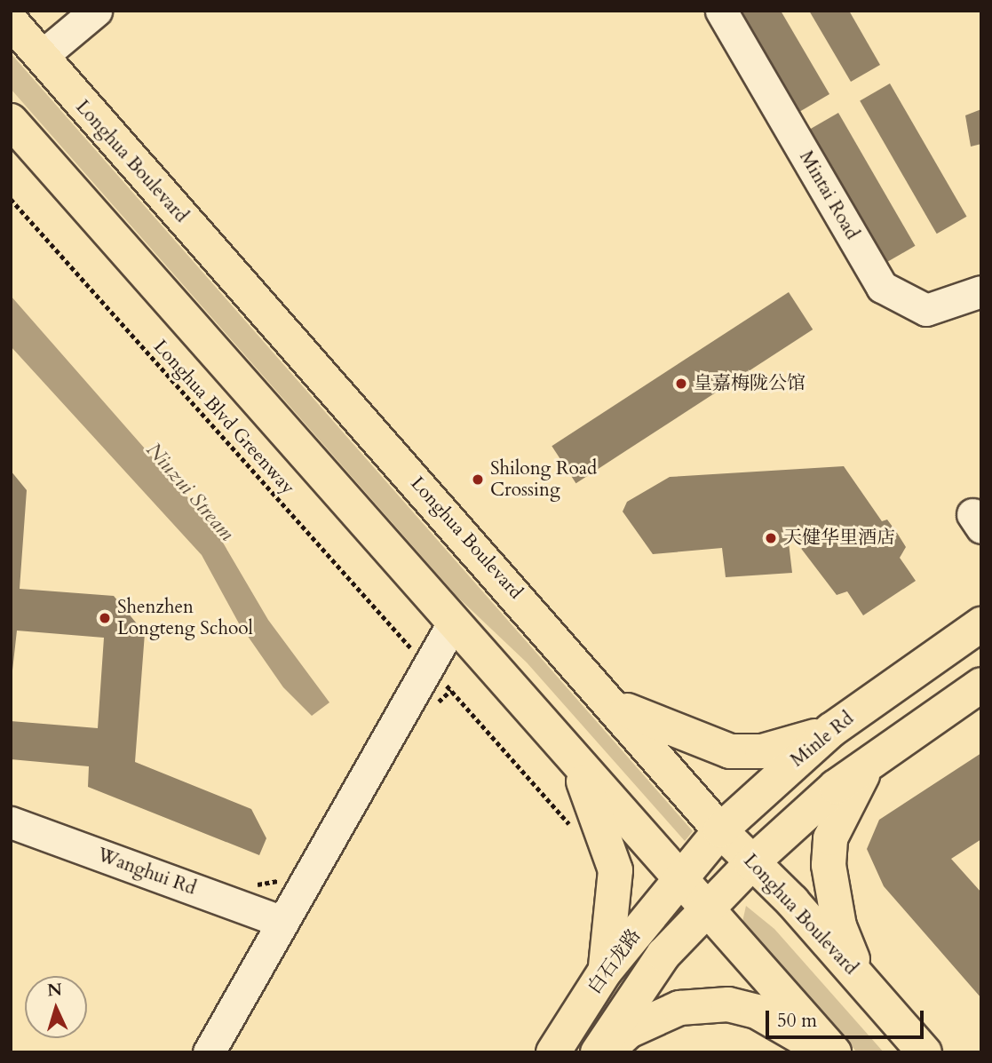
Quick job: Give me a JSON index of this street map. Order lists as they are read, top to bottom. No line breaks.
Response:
{"streets":{"main road":["Longhua Boulevard","Minle Rd","白石龙路"],"street":["Mintai Road","Wanghui Rd"],"path":["Longhua Blvd Greenway"]},"crossings":[["Longhua Boulevard","Minle Rd"],["Minle Rd","白石龙路"]],"water":["Niuzui Stream"],"places":["皇嘉梅陇公馆","Shilong Road Crossing","天健华里酒店","Shenzhen Longteng School"],"scale_bar":"50 m","north":"top"}
